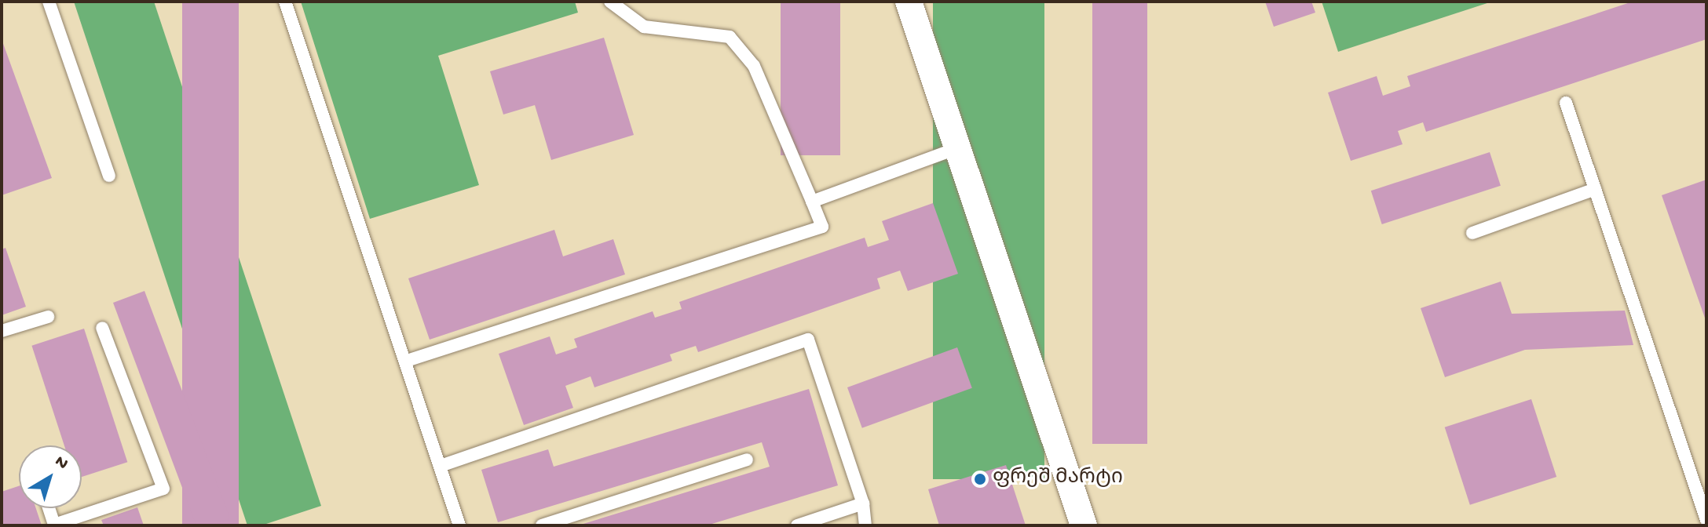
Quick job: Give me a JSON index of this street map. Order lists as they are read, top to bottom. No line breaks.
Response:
{"places":["ფრეშ მარტი"],"north":"top right"}
